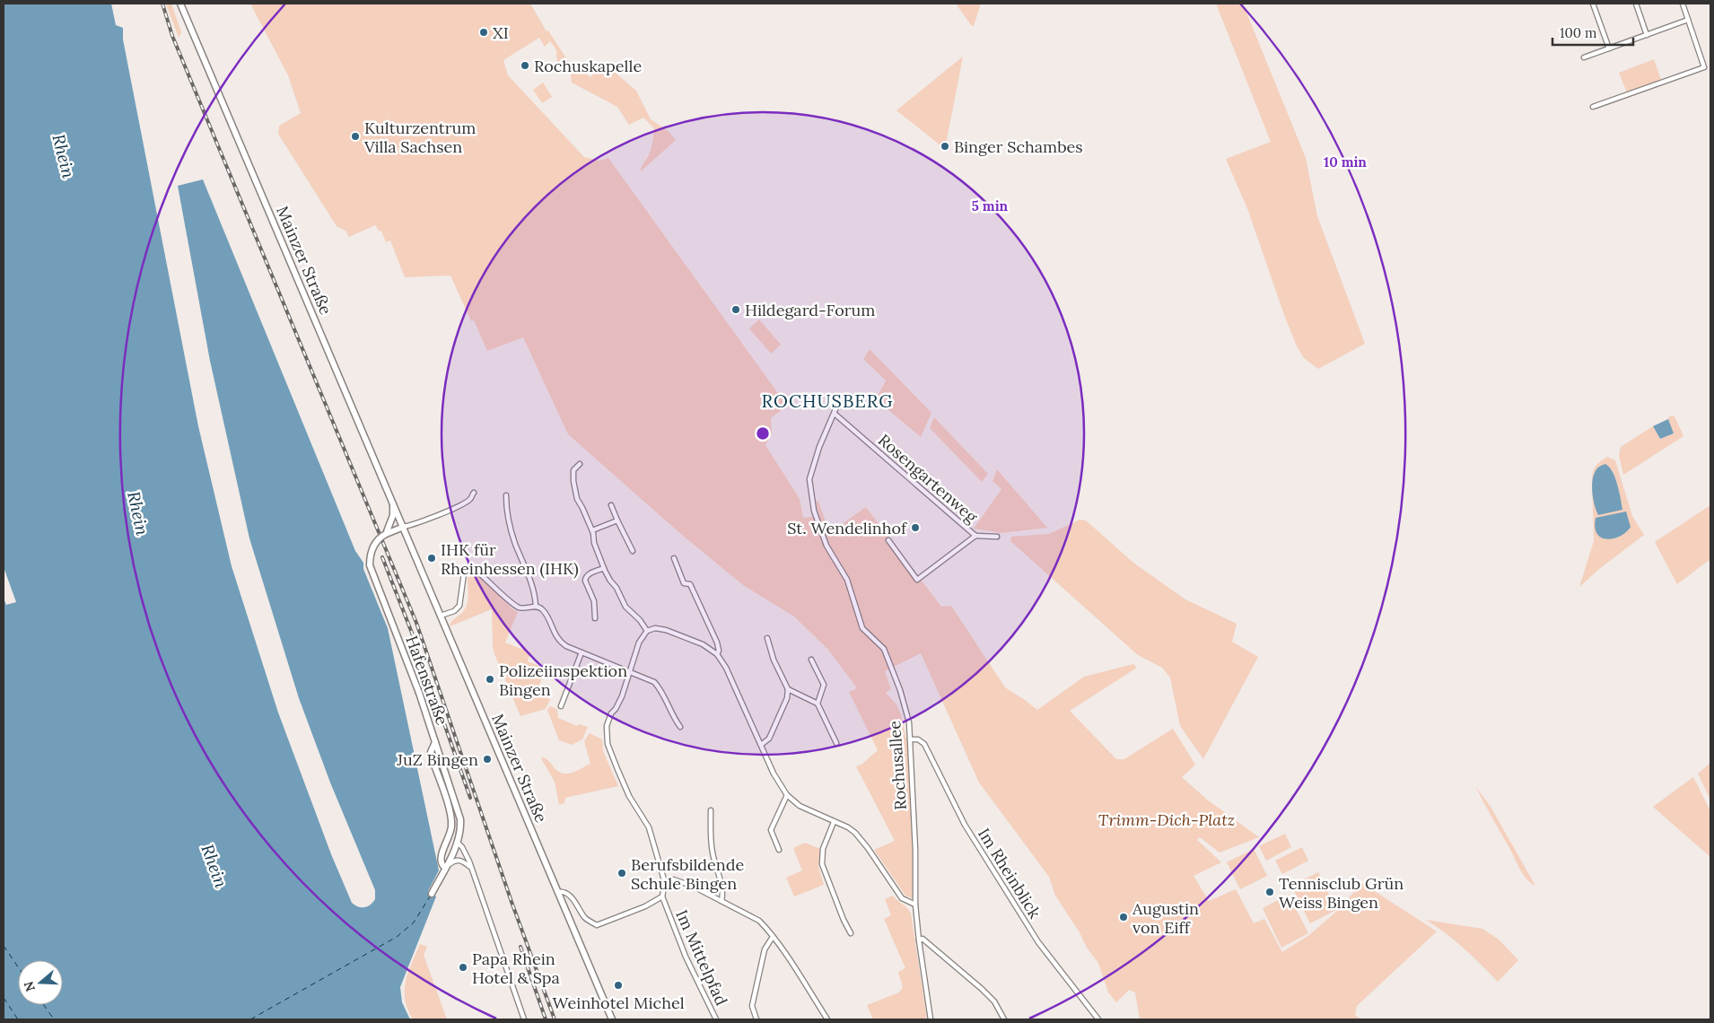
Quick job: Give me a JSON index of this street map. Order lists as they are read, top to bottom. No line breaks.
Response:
{"streets":{"main road":["Mainzer Straße","Hafenstraße"],"street":["Rosengartenweg","Rochusallee","Im Rheinblick","Im Mittelpfad"]},"crossings":[["Mainzer Straße","Hafenstraße"],["Rosengartenweg","Rochusallee"],["Rochusallee","Im Rheinblick"]],"districts":["ROCHUSBERG"],"water":["Rhein"],"parks":["Trimm-Dich-Platz"],"places":["XI","Rochuskapelle","Kulturzentrum Villa Sachsen","Binger Schambes","Hildegard-Forum","St. Wendelinhof","IHK für Rheinhessen (IHK)","Polizeiinspektion Bingen","JuZ Bingen","Berufsbildende Schule Bingen","Tennisclub Grün Weiss Bingen","Augustin von Eiff","Papa Rhein Hotel & Spa","Weinhotel Michel"],"scale_bar":"100 m","north":"left","rings":["10 min","5 min"]}
